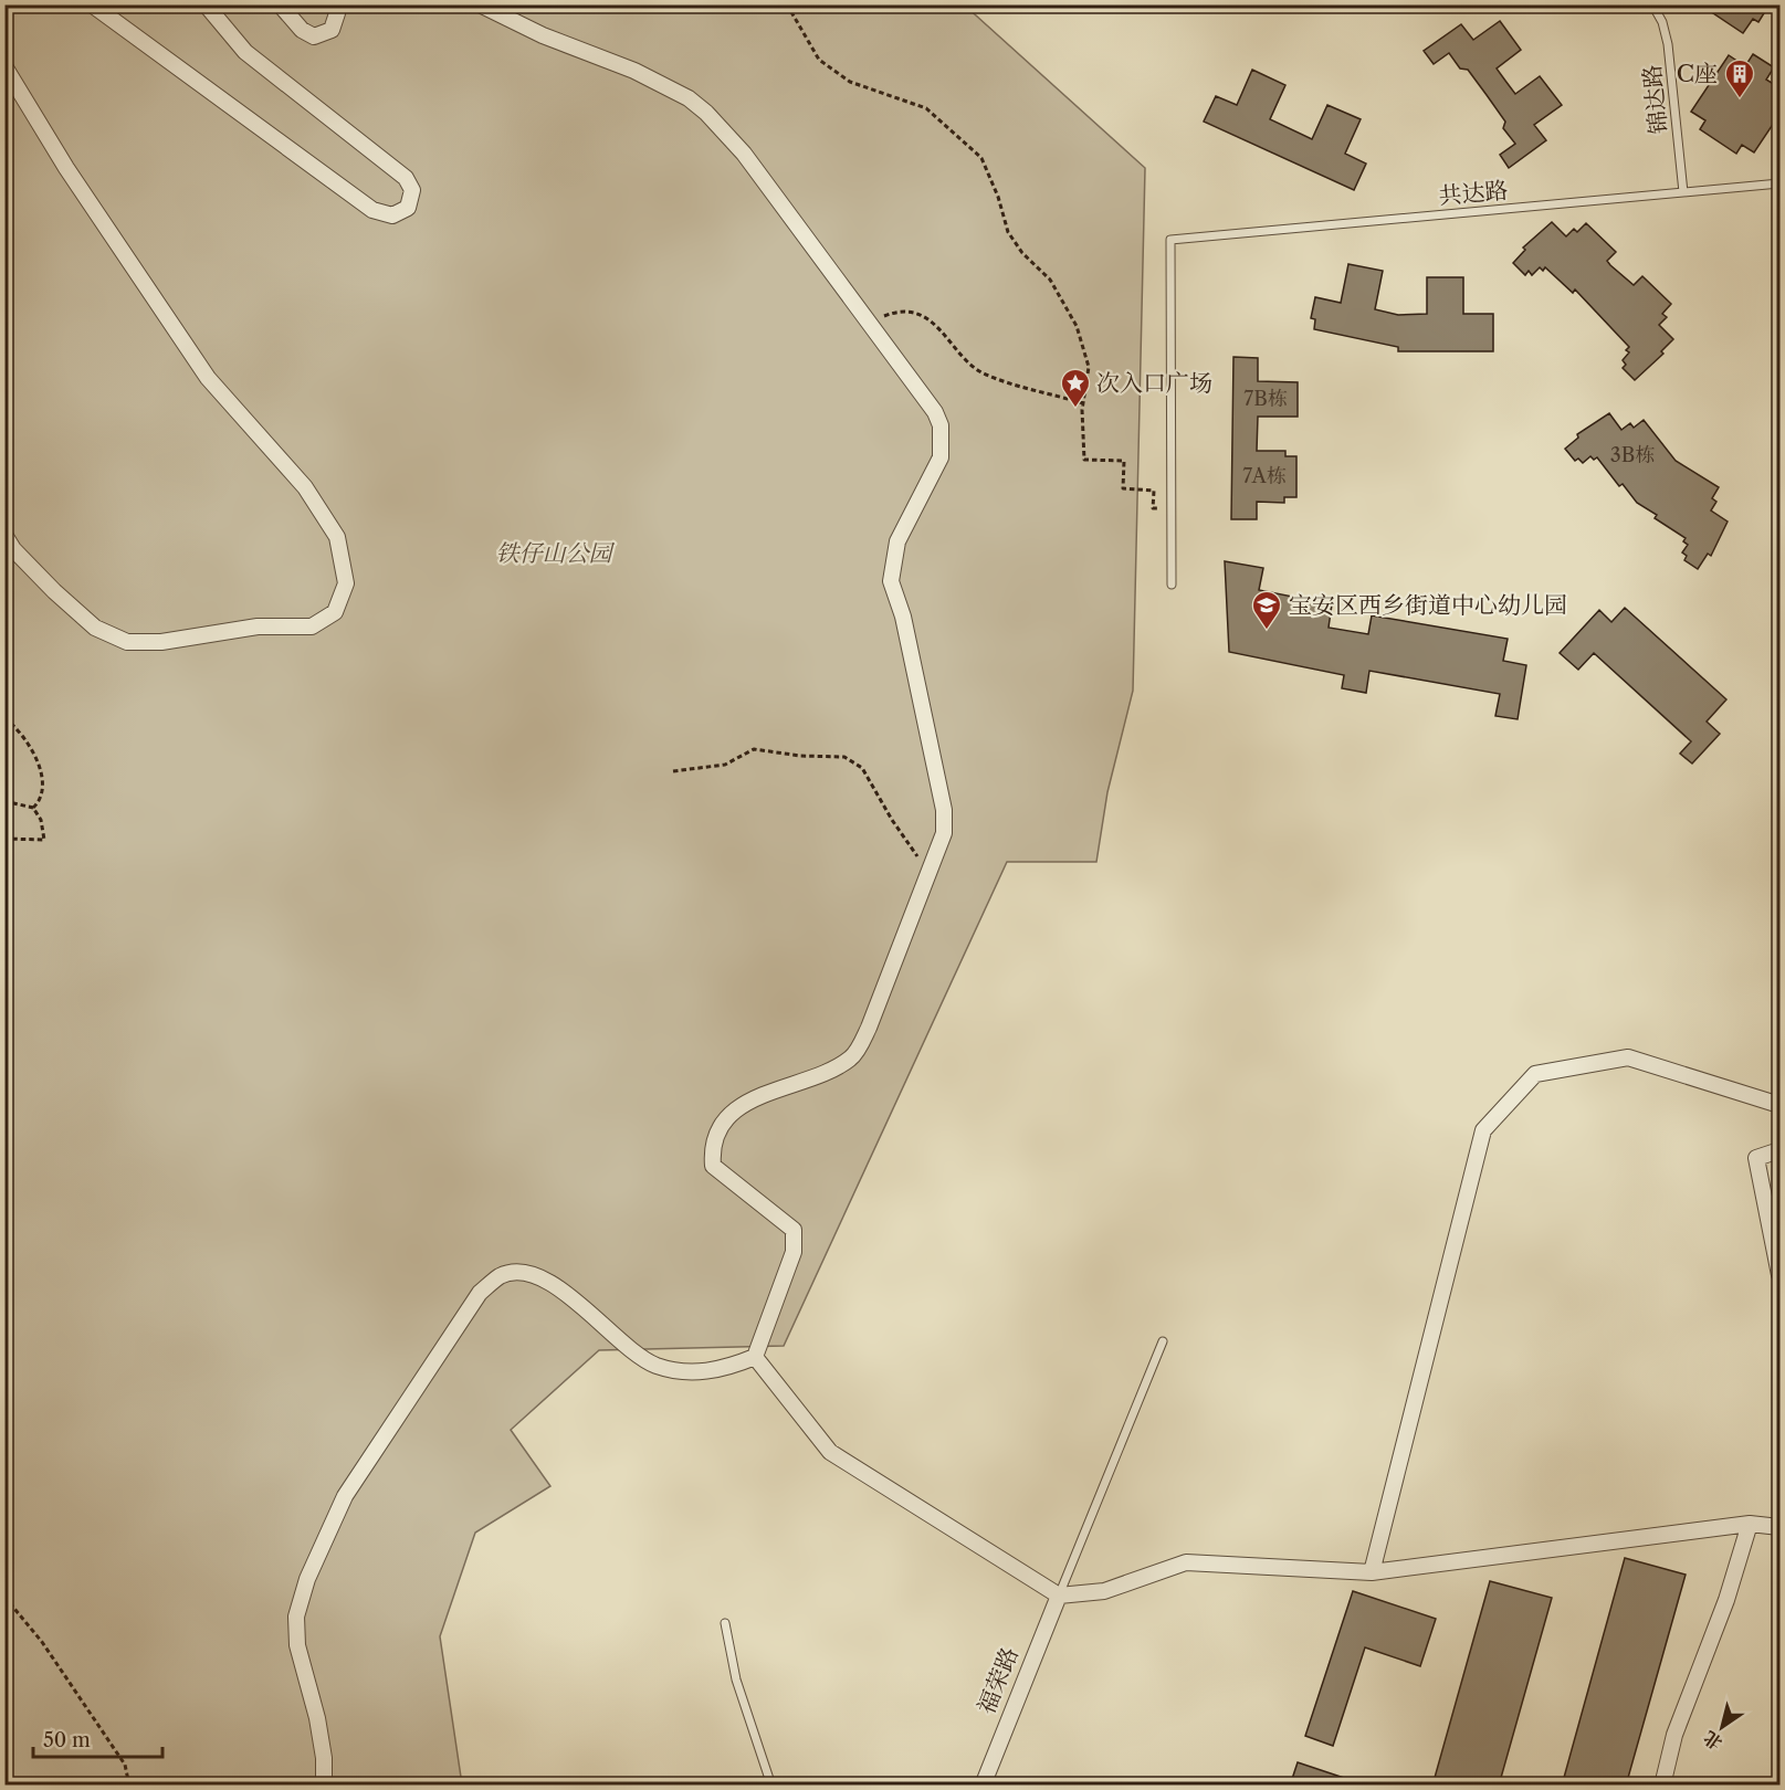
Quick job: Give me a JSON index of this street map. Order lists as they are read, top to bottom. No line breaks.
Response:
{"streets":{"street":["福荣路"],"lane":["锦达路","共达路"]},"crossings":[["锦达路","共达路"]],"parks":["铁仔山公园"],"places":{"building":["C座"],"place":["次入口广场"],"school or university":["宝安区西乡街道中心幼儿园"]},"house_numbers":["7B栋","3B栋","7A栋"],"scale_bar":"50 m","north":"bottom left"}
